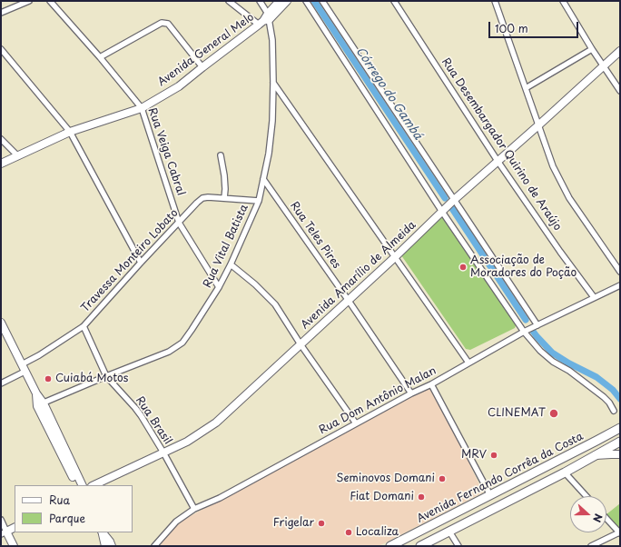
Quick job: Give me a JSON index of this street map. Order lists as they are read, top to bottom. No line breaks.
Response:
{"streets":{"main road":["Avenida Fernando Corrêa da Costa"],"street":["Avenida General Melo","Rua Desembargador Quirino de Araújo","Rua Veiga Cabral","Rua Teles Pires","Rua Vital Batista","Travessa Monteiro Lobato","Avenida Amarílio de Almeida","Rua Dom Antônio Malan","Rua Brasil"]},"crossings":[["Avenida General Melo","Rua Veiga Cabral"],["Avenida General Melo","Rua Vital Batista"],["Rua Desembargador Quirino de Araújo","Avenida Amarílio de Almeida"],["Rua Desembargador Quirino de Araújo","Rua Dom Antônio Malan"],["Rua Veiga Cabral","Rua Vital Batista"],["Rua Veiga Cabral","Travessa Monteiro Lobato"],["Rua Teles Pires","Rua Vital Batista"],["Rua Teles Pires","Avenida Amarílio de Almeida"],["Rua Teles Pires","Rua Dom Antônio Malan"],["Rua Vital Batista","Travessa Monteiro Lobato"],["Rua Vital Batista","Rua Brasil"],["Travessa Monteiro Lobato","Rua Brasil"],["Avenida Amarílio de Almeida","Rua Brasil"],["Rua Dom Antônio Malan","Rua Brasil"]],"water":["Córrego do Gambá"],"places":["Associação de Moradores do Poção","Cuiabá Motos","CLINEMAT","MRV","Seminovos Domani","Fiat Domani","Frigelar","Localiza"],"legend":["Rua","Parque"],"scale_bar":"100 m","north":"right"}
